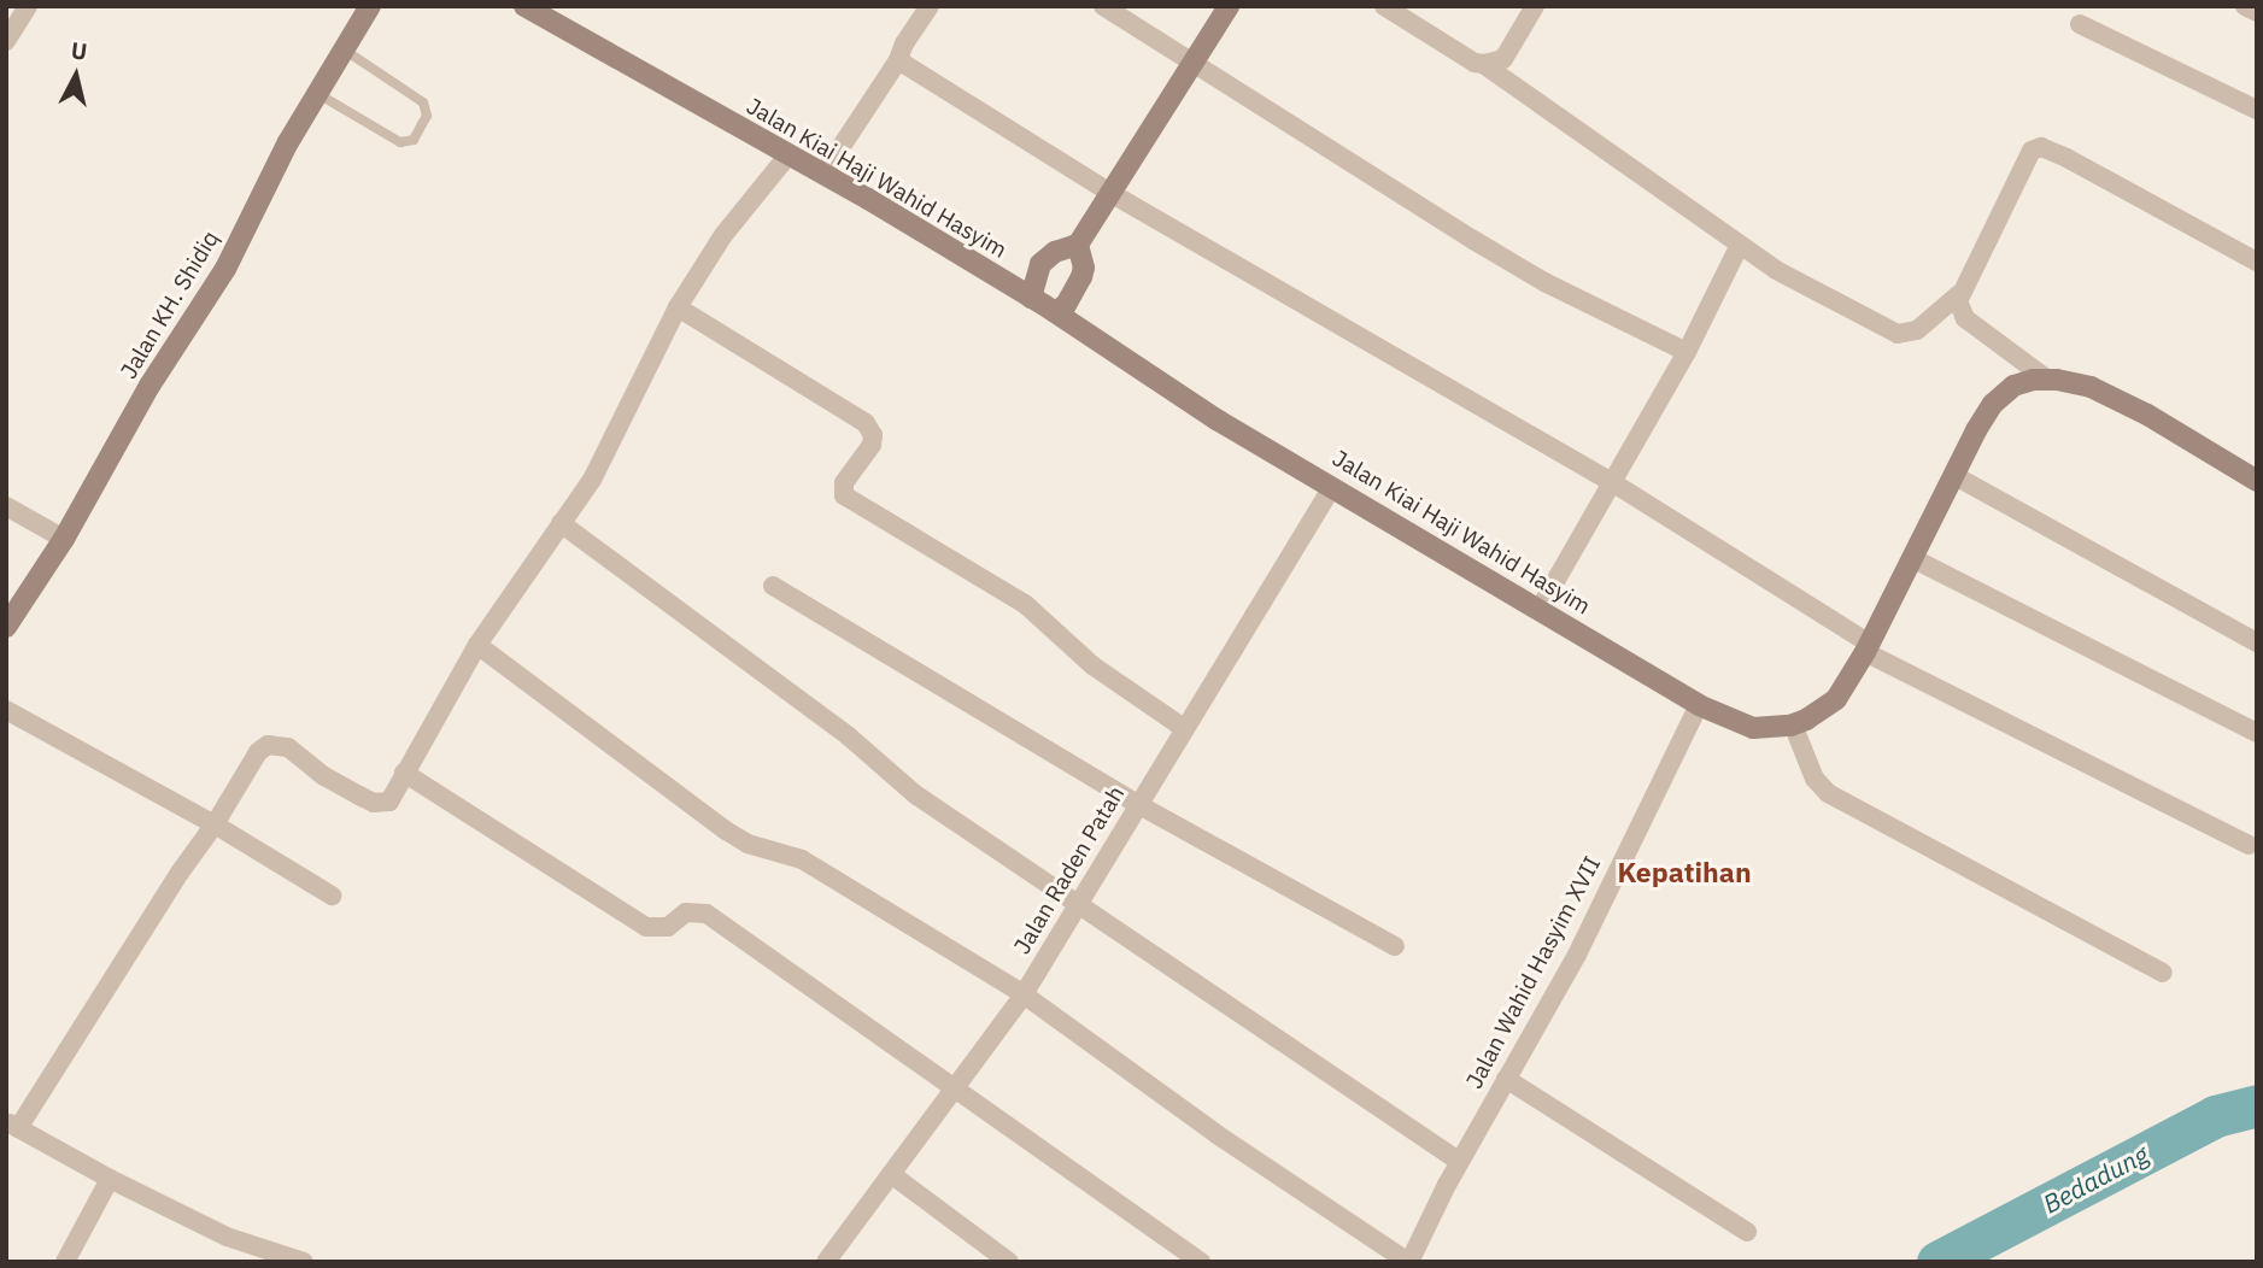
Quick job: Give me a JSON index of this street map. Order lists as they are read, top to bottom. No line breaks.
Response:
{"streets":{"street":["Jalan Kiai Haji Wahid Hasyim","Jalan KH. Shidiq","Jalan Raden Patah","Jalan Wahid Hasyim XVII"]},"crossings":[["Jalan Kiai Haji Wahid Hasyim","Jalan Raden Patah"],["Jalan Kiai Haji Wahid Hasyim","Jalan Wahid Hasyim XVII"]],"districts":["Kepatihan"],"water":["Bedadung"],"north":"top"}
